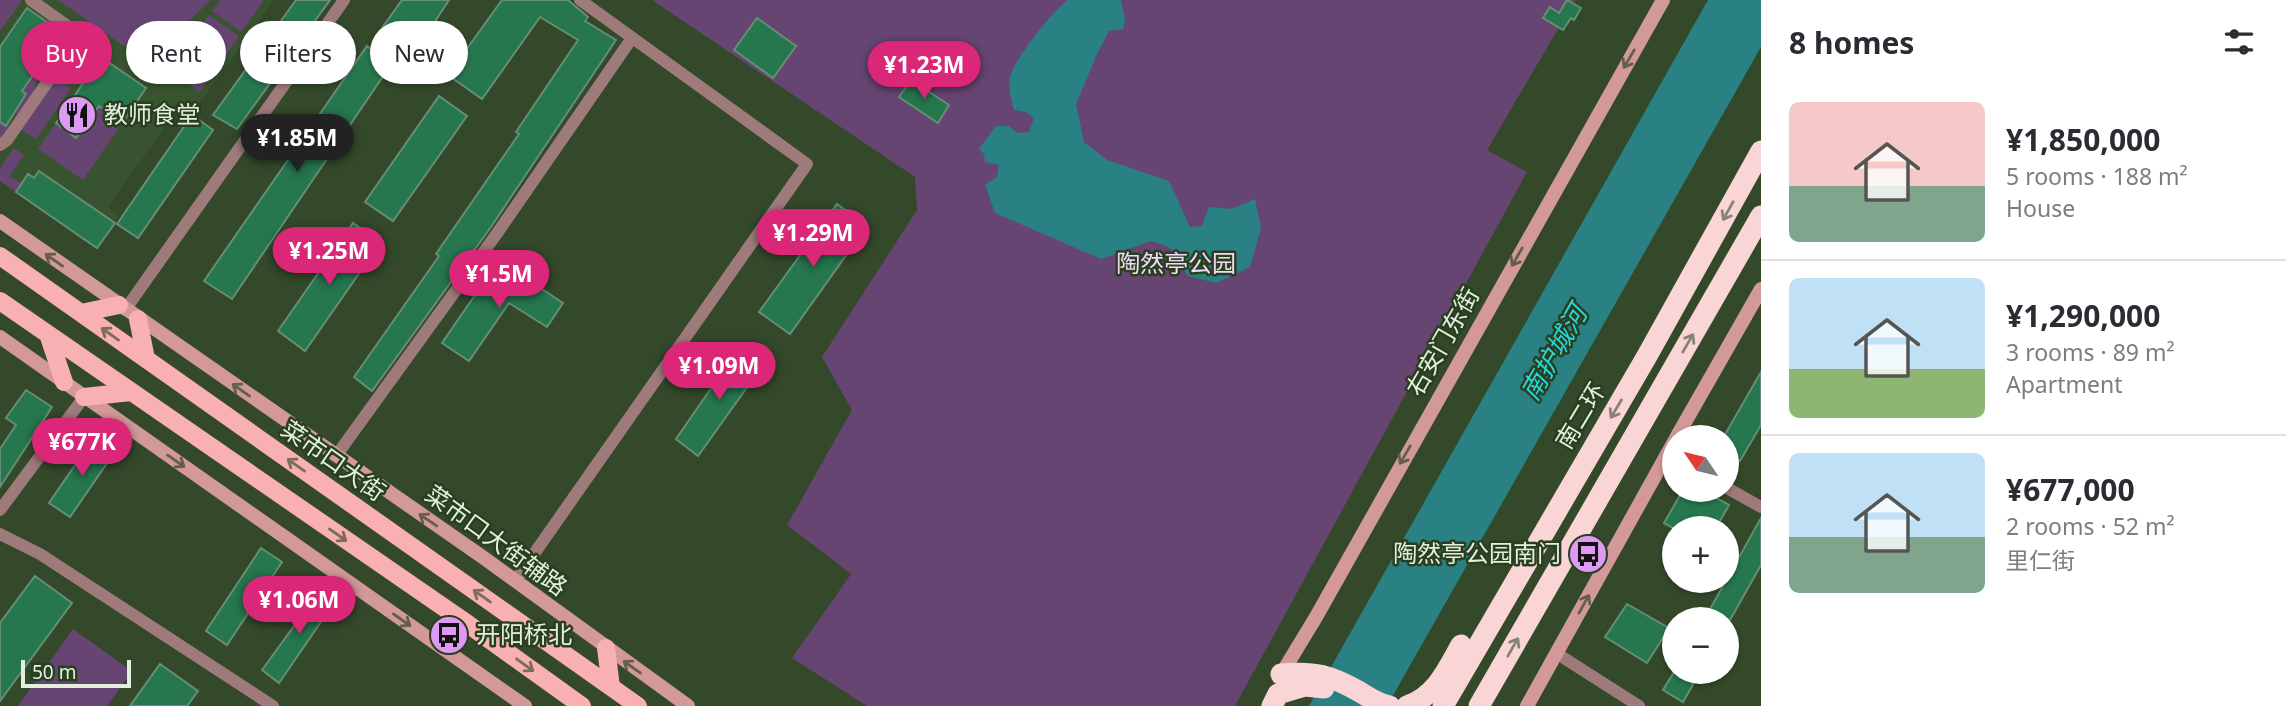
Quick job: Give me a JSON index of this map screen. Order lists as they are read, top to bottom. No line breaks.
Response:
{"streets":{"highway":["南二环"],"main road":["菜市口大街"],"street":["右安门东街","菜市口大街辅路"]},"one_way":["右安门东街"],"water":["南护城河"],"parks":["陶然亭公园"],"places":{"restaurant":["教师食堂"],"bus stop":["陶然亭公园南门","开阳桥北"]},"scale_bar":"50 m","north":"top left","page":{"heading":"8 homes","chip":["Buy","Rent","Filters","New"],"price":["¥1.23M","¥1.85M","¥1.29M","¥1.25M","¥1.5M","¥1.09M","¥677K","¥1.06M"],"list":[{"name":"¥1,850,000","note":"5 rooms · 188 m² · House"},{"name":"¥1,290,000","note":"3 rooms · 89 m² · Apartment"},{"name":"¥677,000","note":"2 rooms · 52 m² · 里仁街"}],"map_buttons":["+","−"],"scale":"50 m"}}
